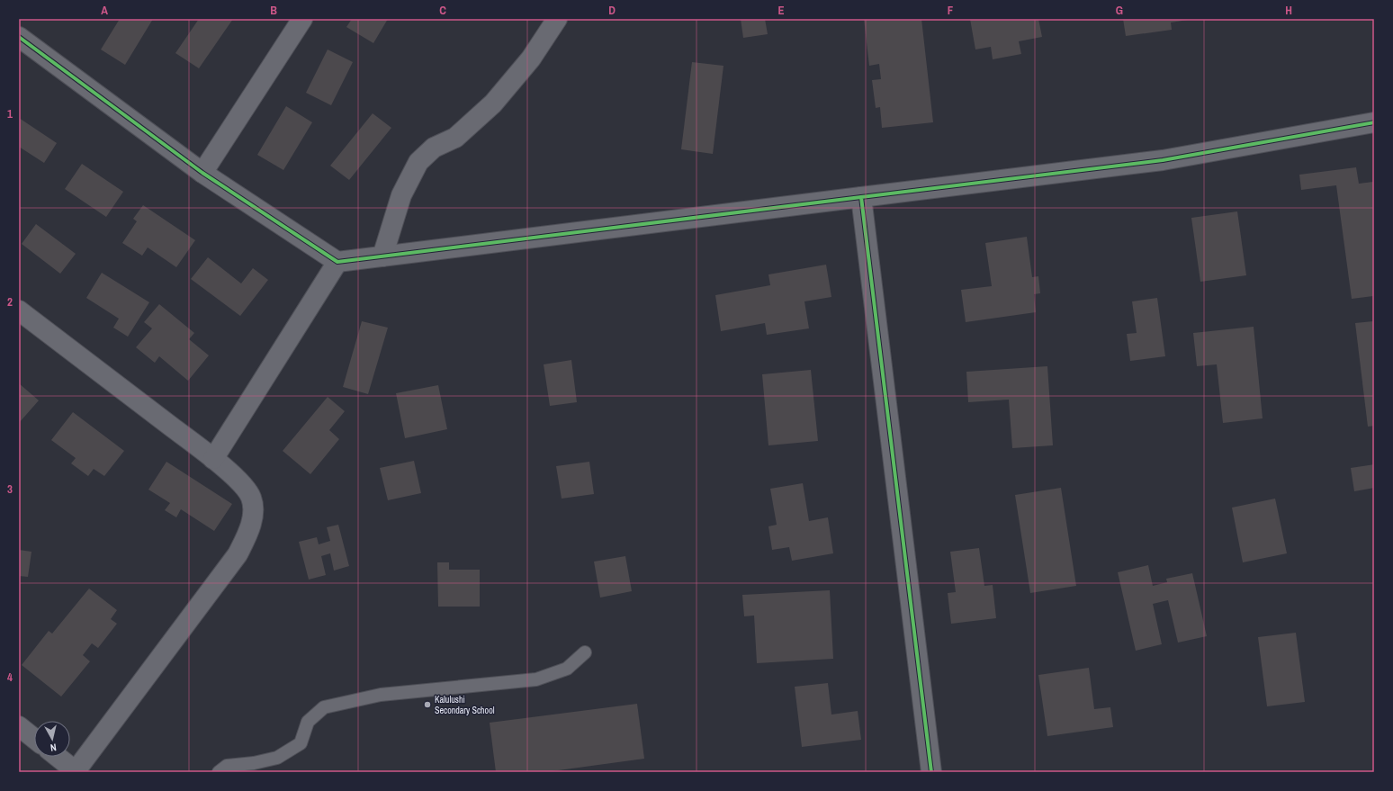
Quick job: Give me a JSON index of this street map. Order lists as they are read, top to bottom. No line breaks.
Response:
{"places":["Kalulushi Secondary School"],"north":"bottom","grid":{"columns":["A","B","C","D","E","F","G","H"],"rows":["1","2","3","4"]}}
